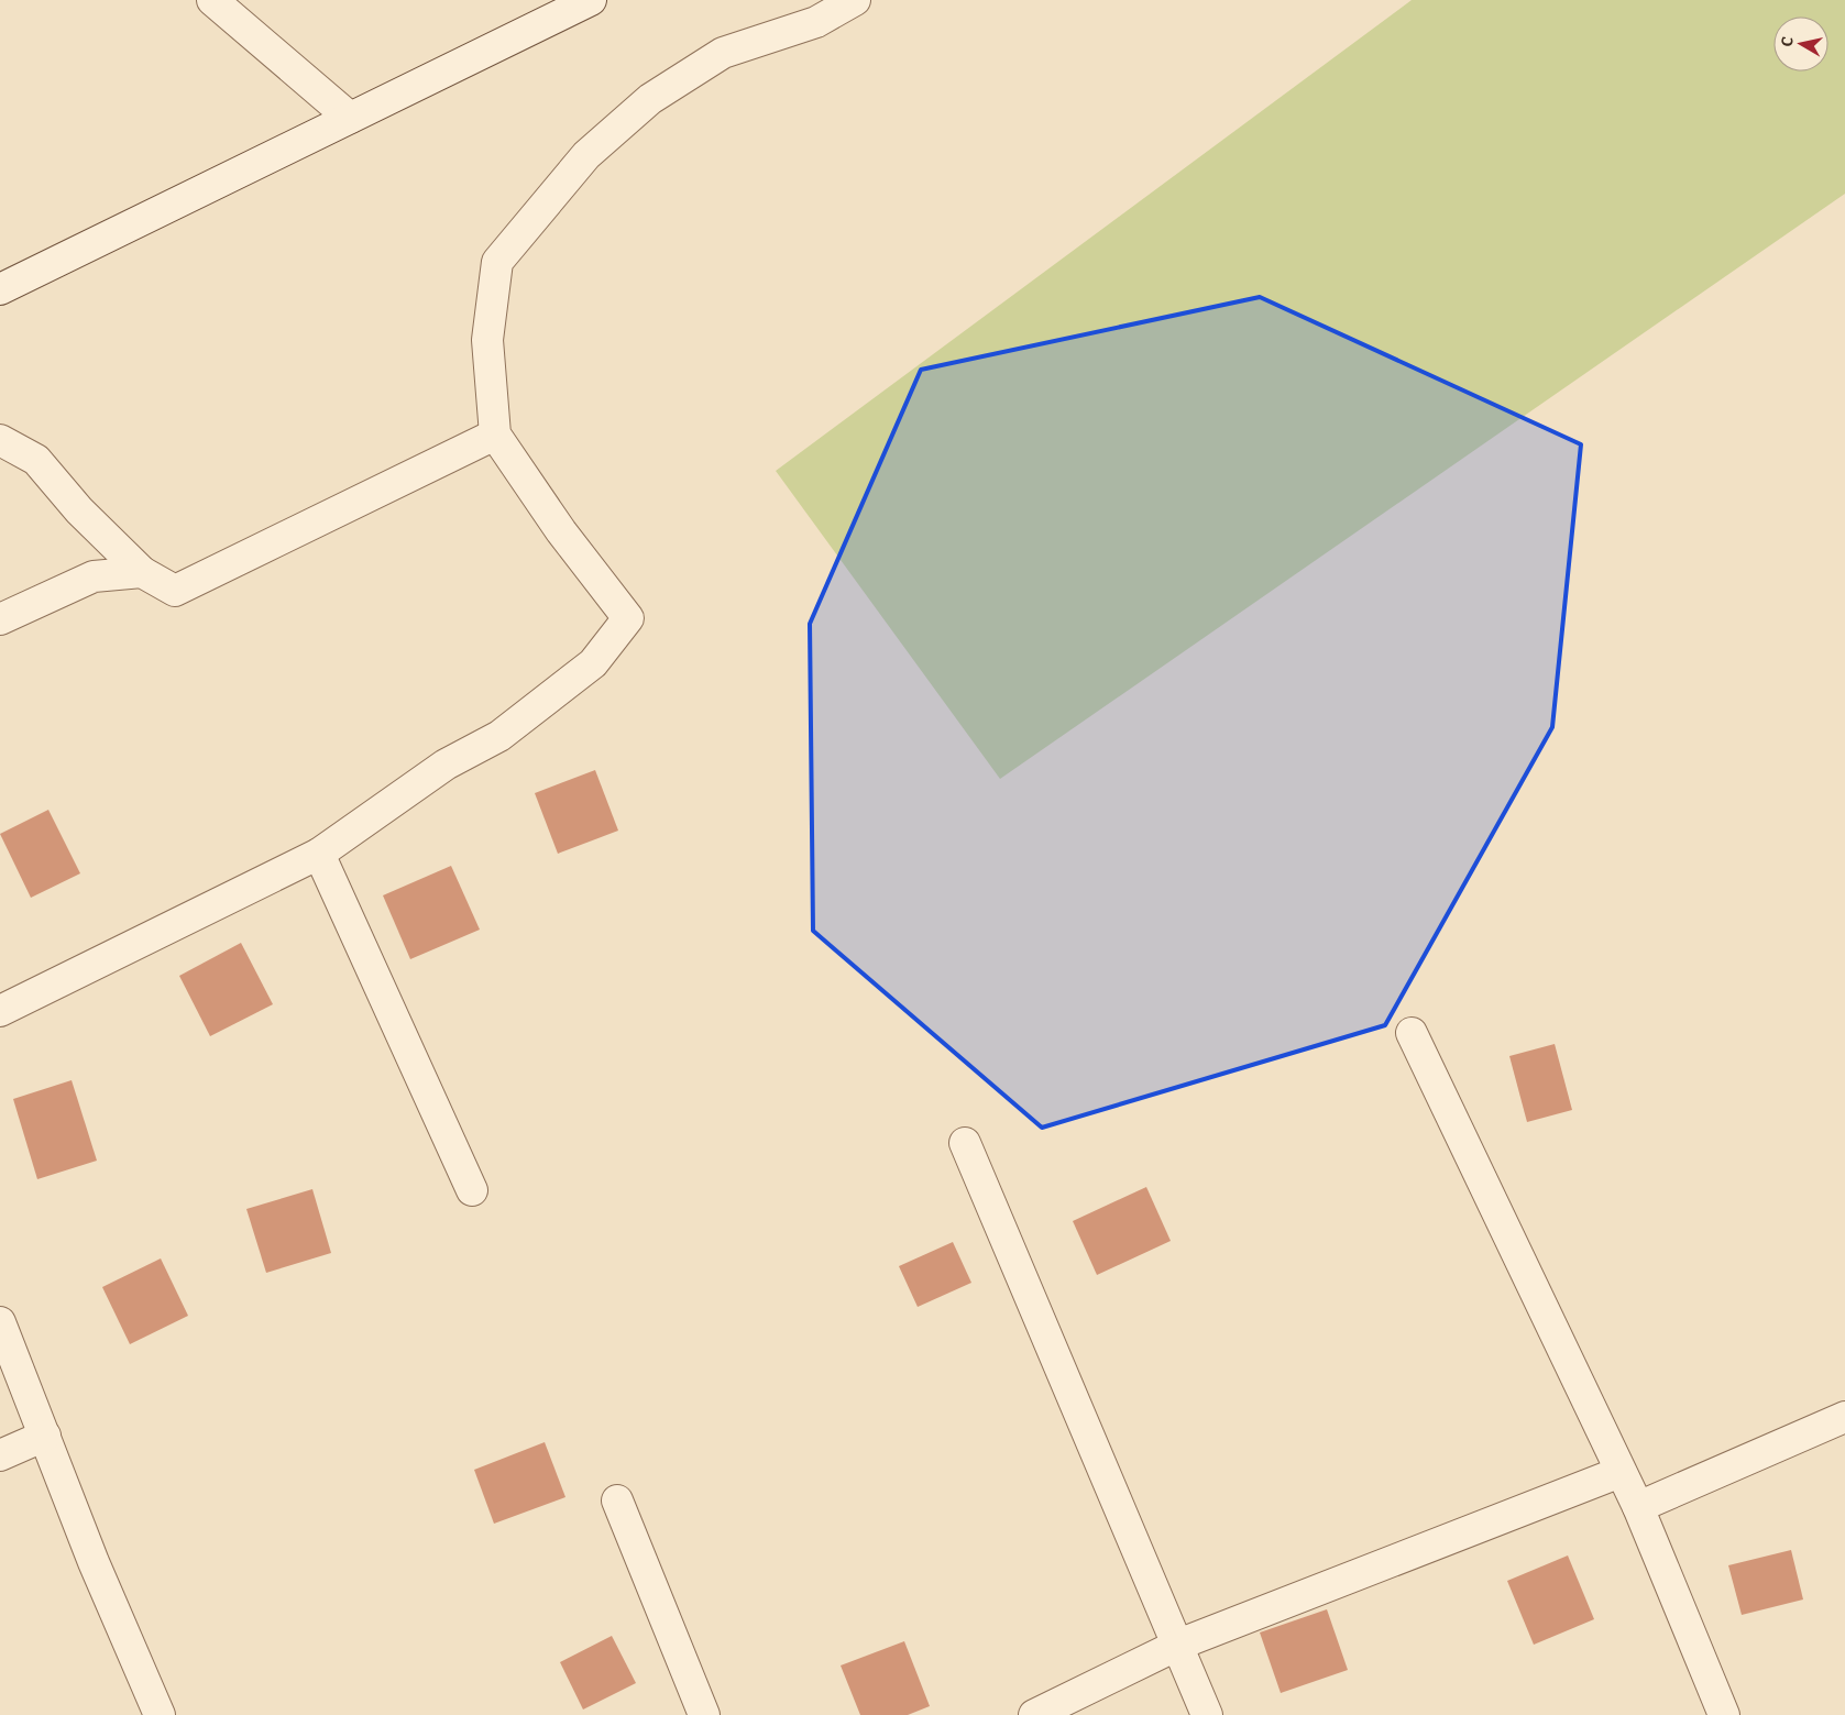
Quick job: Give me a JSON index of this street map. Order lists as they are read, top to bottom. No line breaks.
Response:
{"north":"left"}
